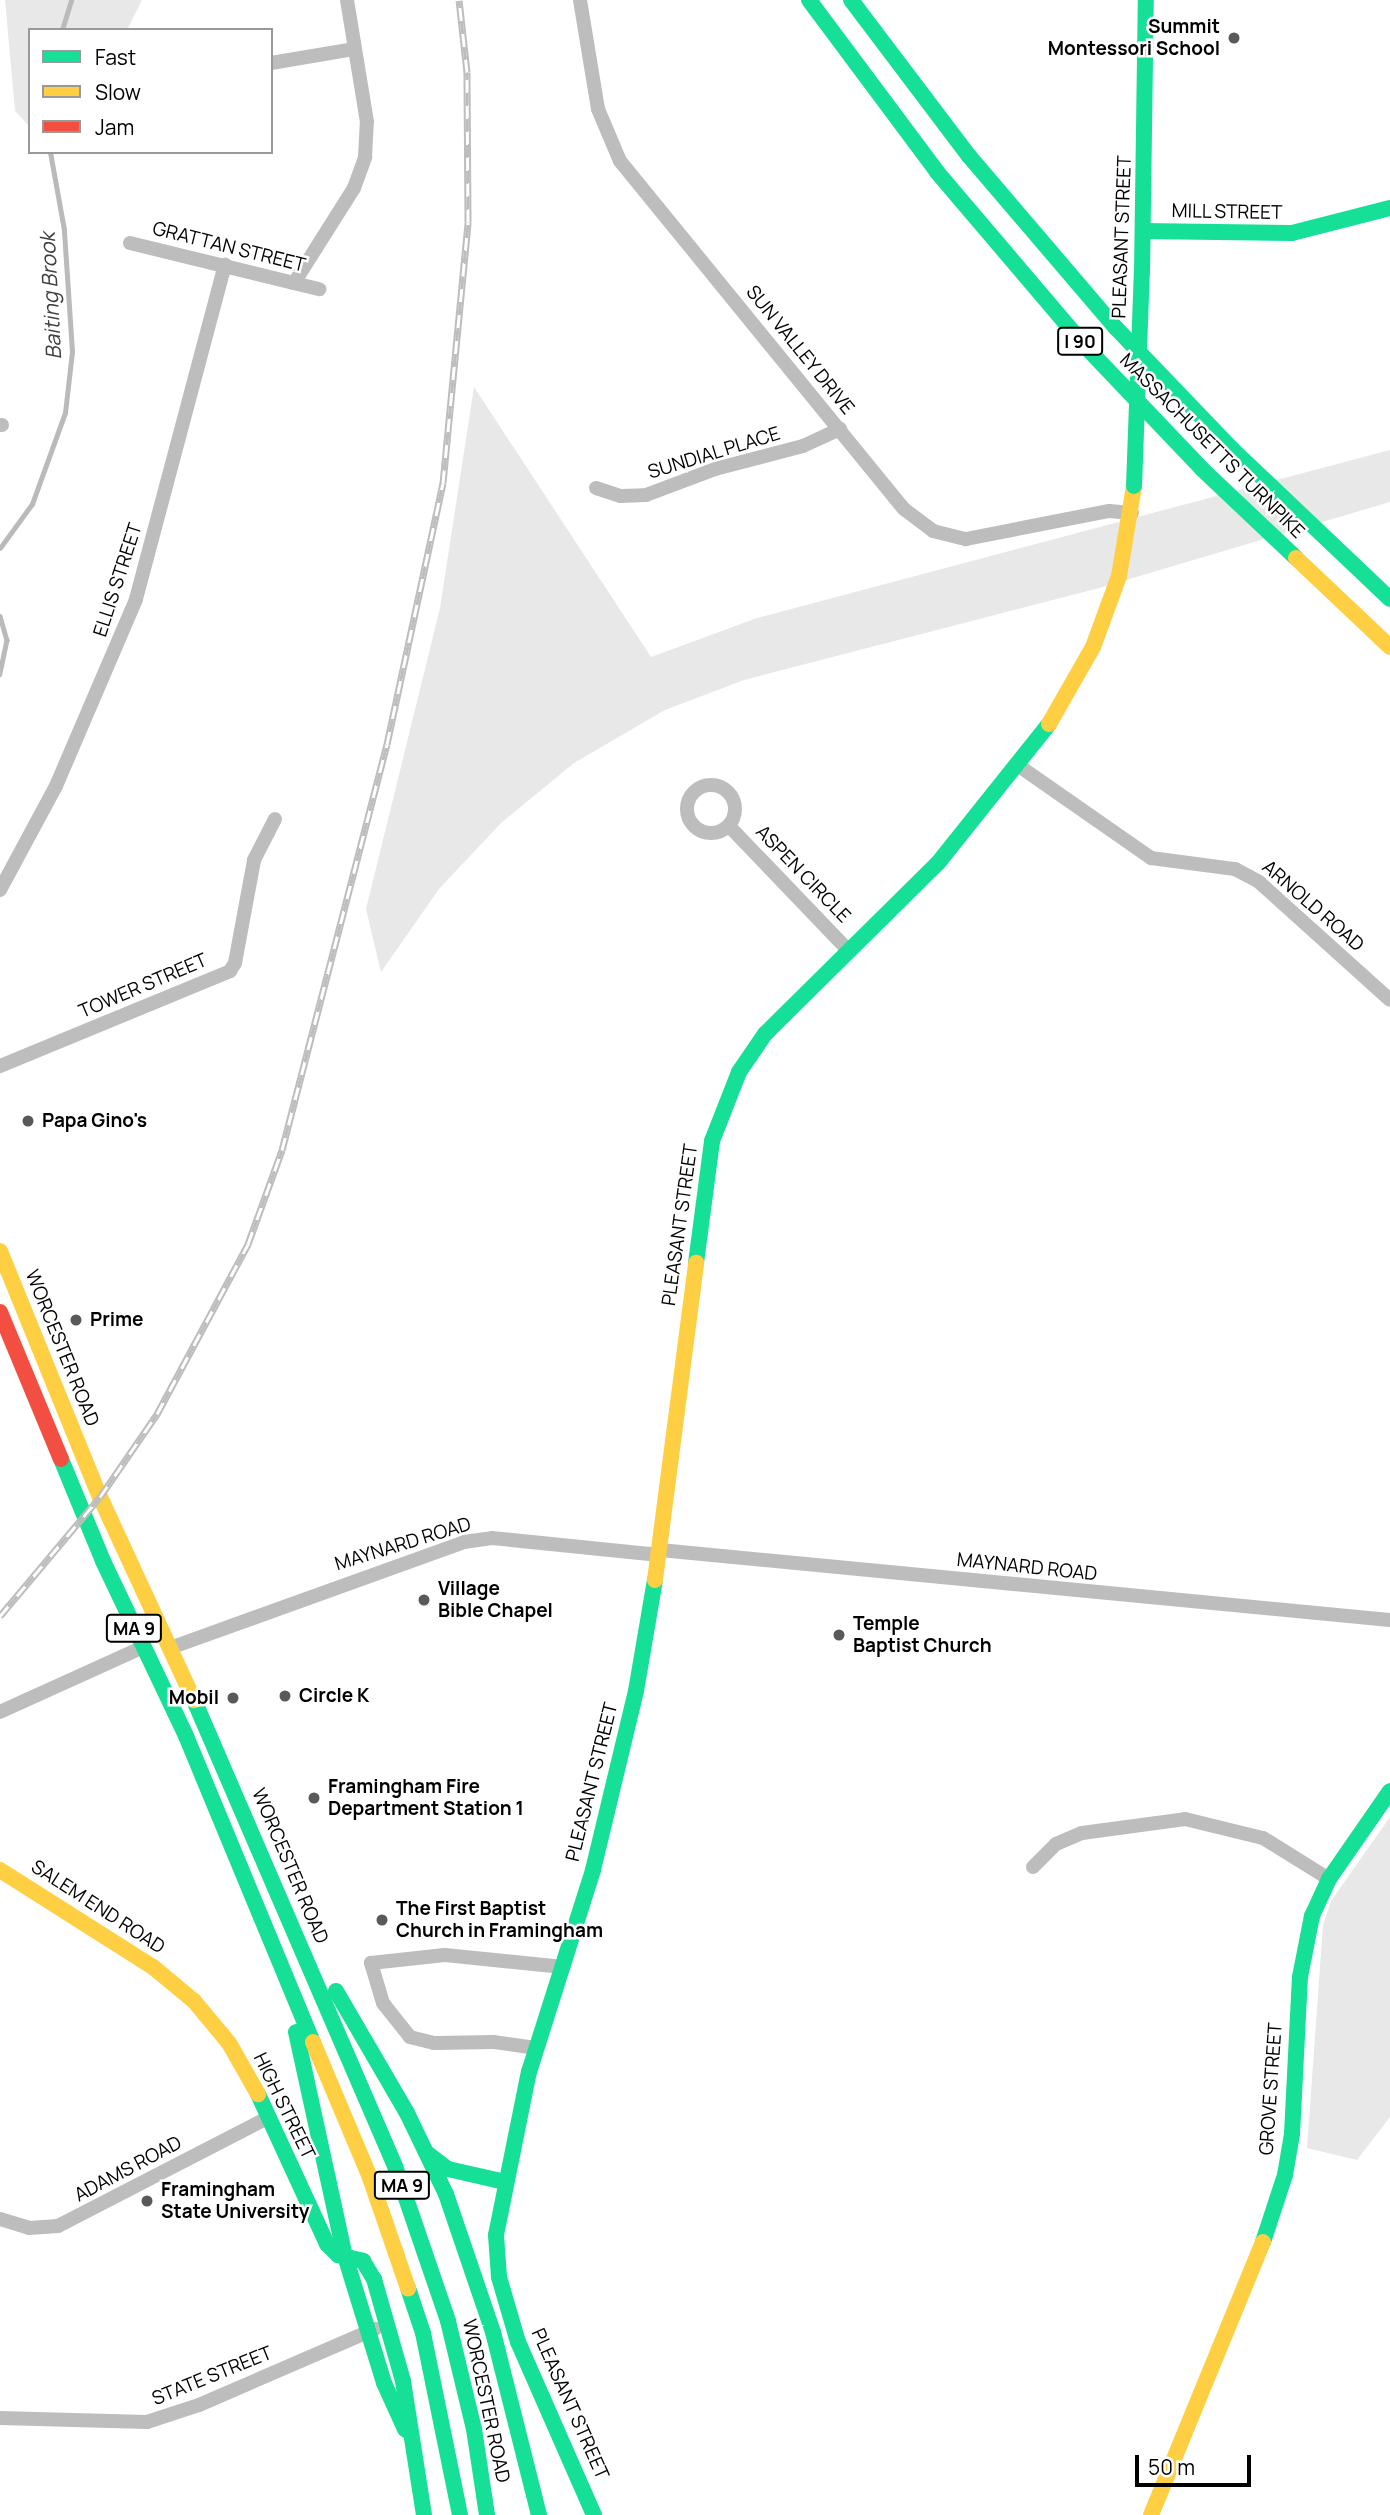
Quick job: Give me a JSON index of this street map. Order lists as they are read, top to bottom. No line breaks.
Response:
{"streets":{"main road":["MILL STREET","PLEASANT STREET","I 90","MASSACHUSETTS TURNPIKE","WORCESTER ROAD","MA 9","SALEM END ROAD","GROVE STREET","HIGH STREET"],"street":["GRATTAN STREET","SUN VALLEY DRIVE","SUNDIAL PLACE","ELLIS STREET","ASPEN CIRCLE","ARNOLD ROAD","TOWER STREET","MAYNARD ROAD","ADAMS ROAD","STATE STREET"]},"crossings":[["MILL STREET","PLEASANT STREET"],["PLEASANT STREET","SUN VALLEY DRIVE"],["PLEASANT STREET","ASPEN CIRCLE"],["PLEASANT STREET","ARNOLD ROAD"],["PLEASANT STREET","MAYNARD ROAD"],["GRATTAN STREET","ELLIS STREET"],["SUN VALLEY DRIVE","SUNDIAL PLACE"],["WORCESTER ROAD","MAYNARD ROAD"],["SALEM END ROAD","HIGH STREET"],["HIGH STREET","ADAMS ROAD"],["HIGH STREET","STATE STREET"]],"water":["Baiting Brook"],"places":["Summit Montessori School","Papa Gino's","Prime","Village Bible Chapel","Temple Baptist Church","Circle K","Mobil","Framingham Fire Department Station 1","The First Baptist Church in Framingham","Framingham State University"],"legend":["Fast","Slow","Jam"],"scale_bar":"50 m"}
